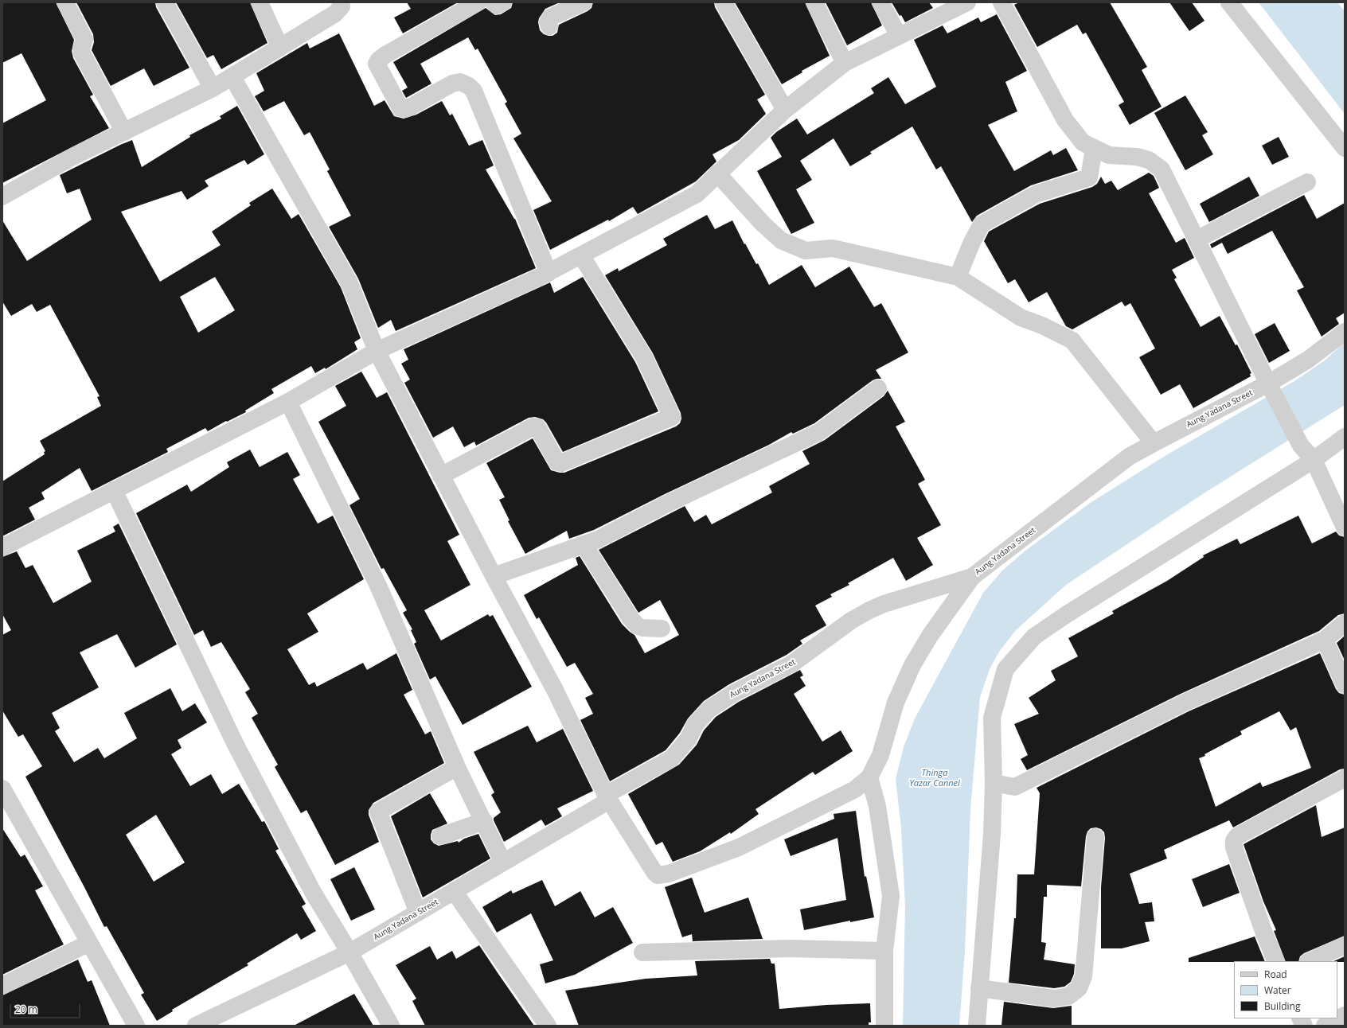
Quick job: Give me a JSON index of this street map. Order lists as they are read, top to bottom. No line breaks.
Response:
{"streets":{"street":["Aung Yadana Street"]},"water":["Thinga Yazar Cannel"],"legend":["Road","Water","Building"],"scale_bar":"20 m"}
